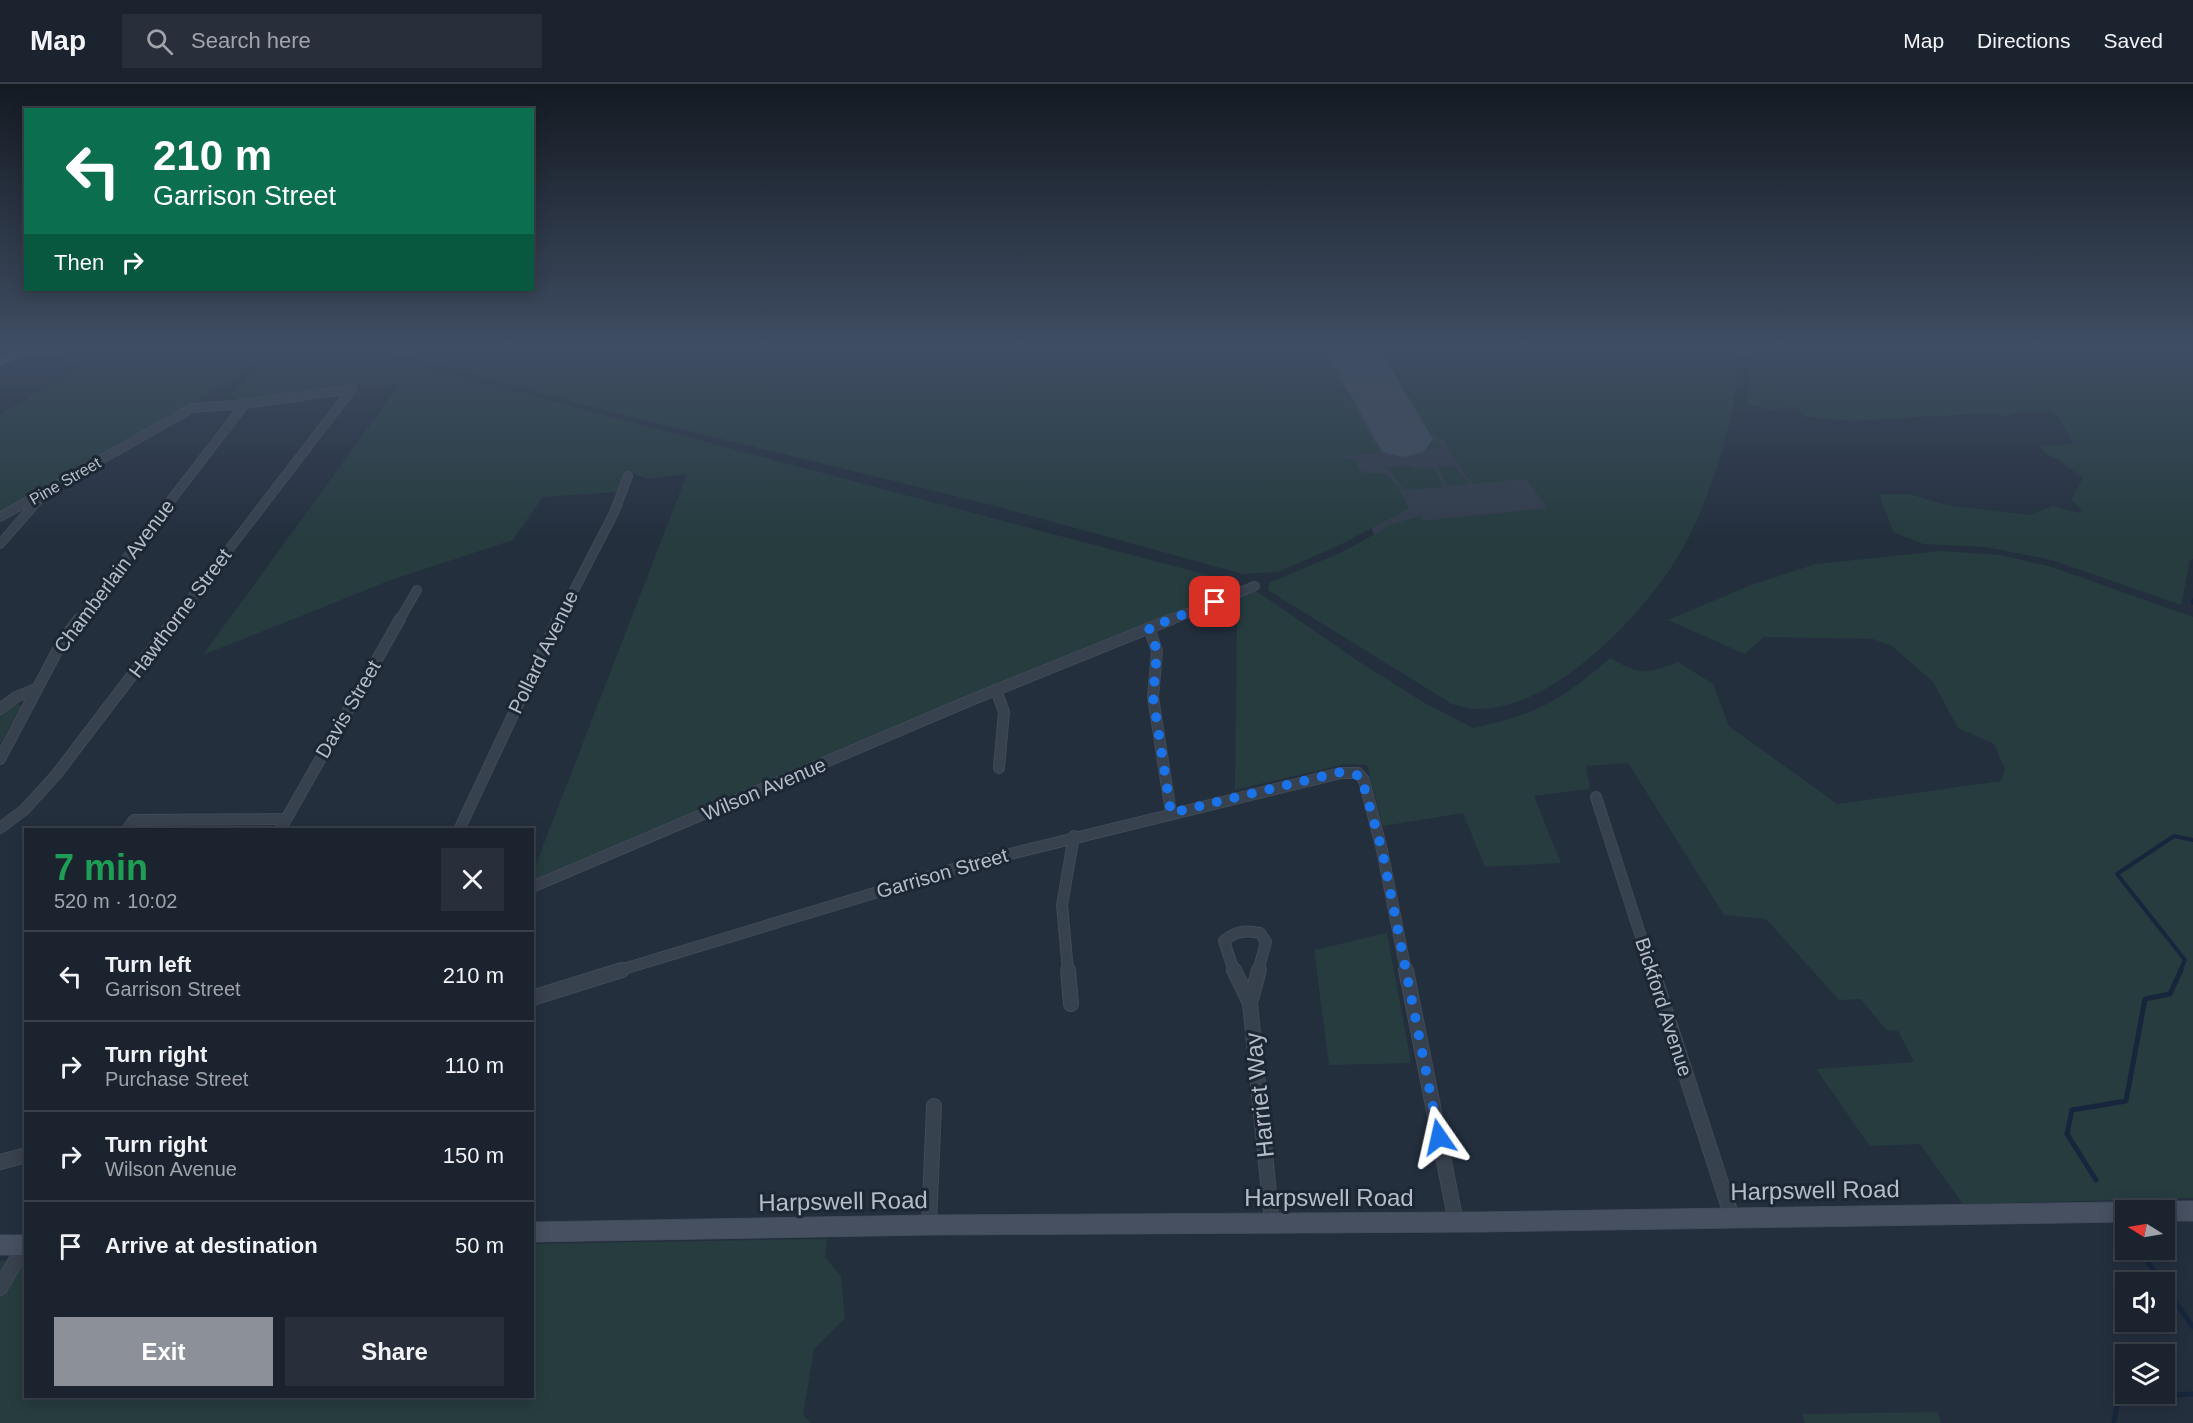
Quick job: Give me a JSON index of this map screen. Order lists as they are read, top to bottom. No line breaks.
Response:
{"streets":{"main road":["Harpswell Road"],"street":["Pine Street","Chamberlain Avenue","Hawthorne Street","Pollard Avenue","Davis Street","Wilson Avenue","Garrison Street","Bickford Avenue","Harriet Way"]},"crossings":[["Garrison Street","Harpswell Road"],["Bickford Avenue","Harpswell Road"],["Harriet Way","Harpswell Road"]],"north":"left","page":{"header":"Map","search":"Search here","nav":["Map","Directions","Saved"],"turn":["210 m","Garrison Street"],"then":"Then","heading":["7 min","520 m · 10:02"],"list":[{"name":"Turn left","note":"Garrison Street","value":"210 m"},{"name":"Turn right","note":"Purchase Street","value":"110 m"},{"name":"Turn right","note":"Wilson Avenue","value":"150 m"},{"name":"Arrive at destination","value":"50 m"}],"buttons":["Exit","Share"]}}
